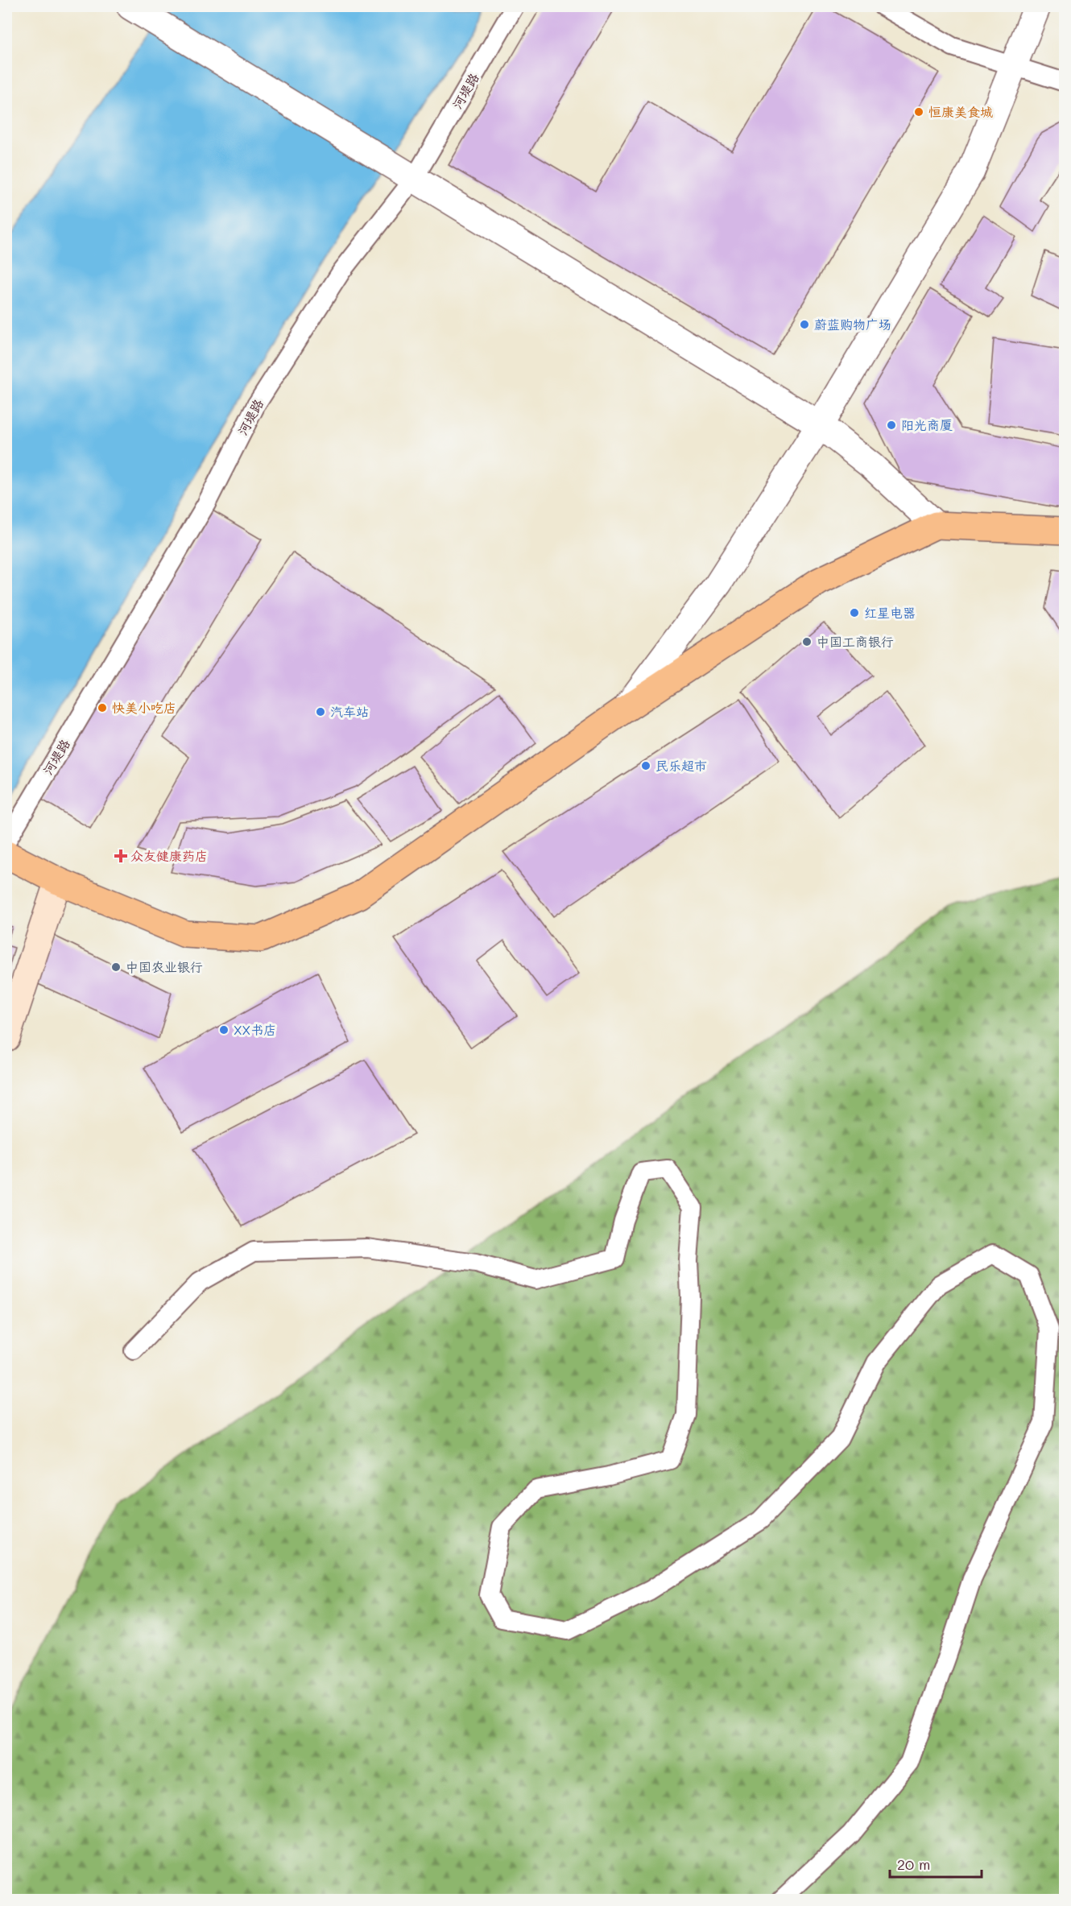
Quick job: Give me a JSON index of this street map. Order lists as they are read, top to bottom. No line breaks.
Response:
{"streets":{"lane":["河堤路"]},"places":{"other":["恒康美食城","蔚蓝购物广场","阳光商厦","红星电器","中国工商银行","快美小吃店","汽车站","民乐超市","中国农业银行","XX书店"],"health":["众友健康药店"]},"scale_bar":"20 m"}
